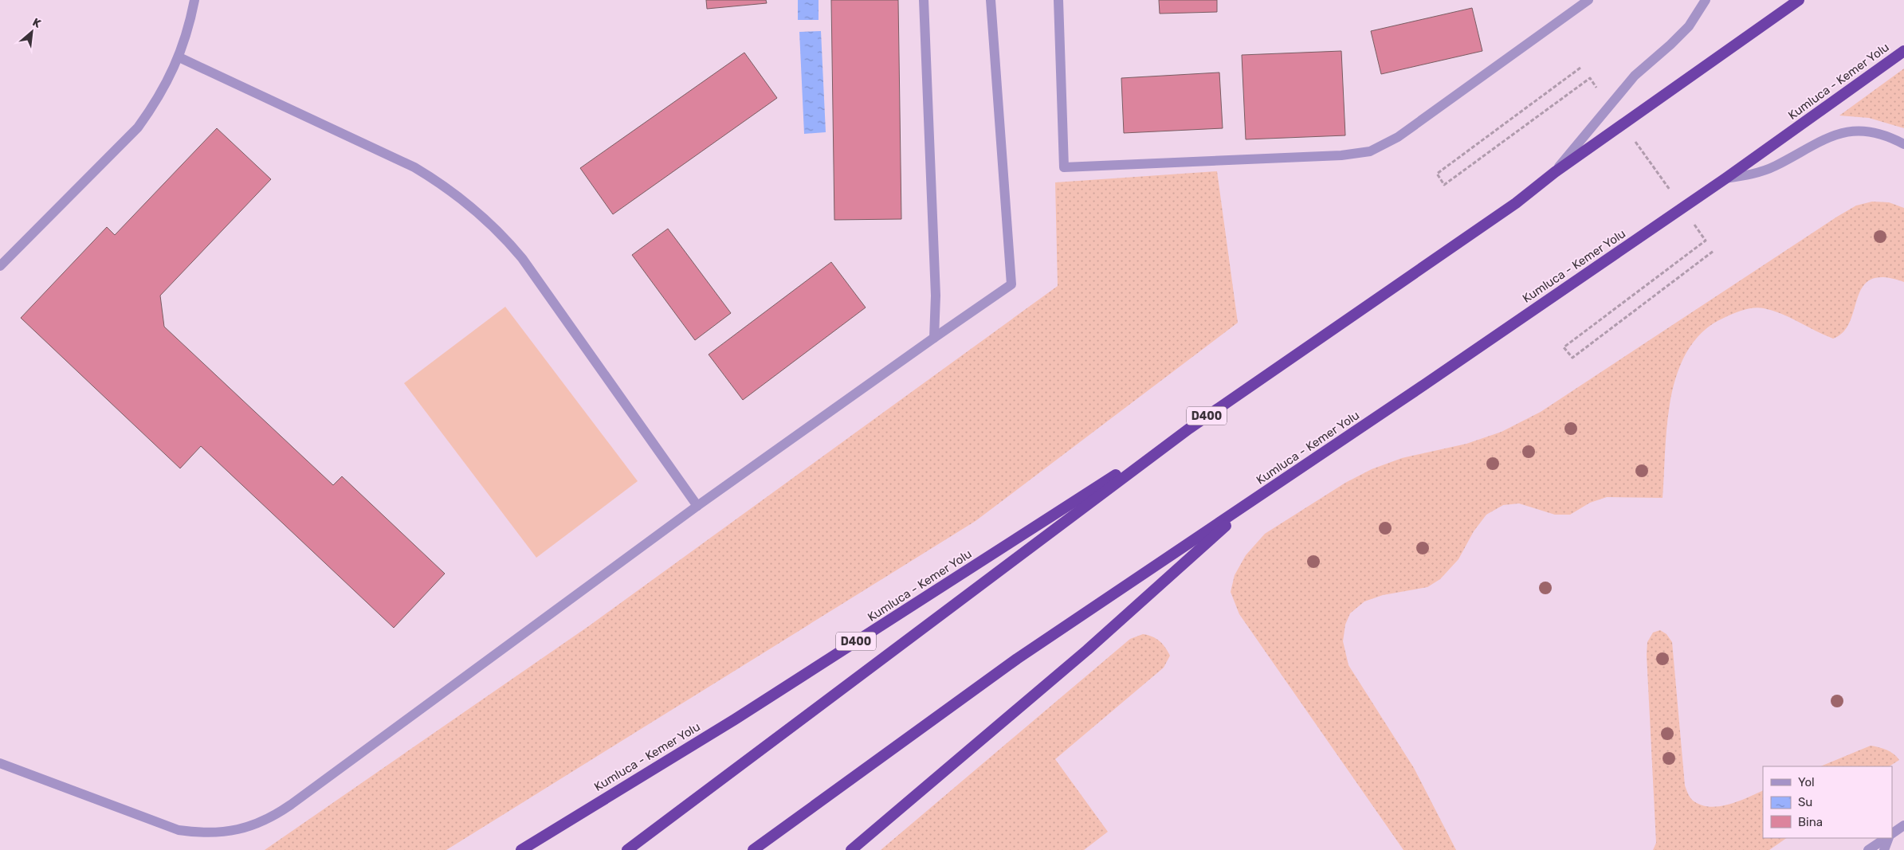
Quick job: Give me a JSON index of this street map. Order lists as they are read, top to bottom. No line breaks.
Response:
{"streets":{"highway":["Kumluca - Kemer Yolu","D400"]},"legend":["Yol","Su","Bina"],"north":"top right"}
